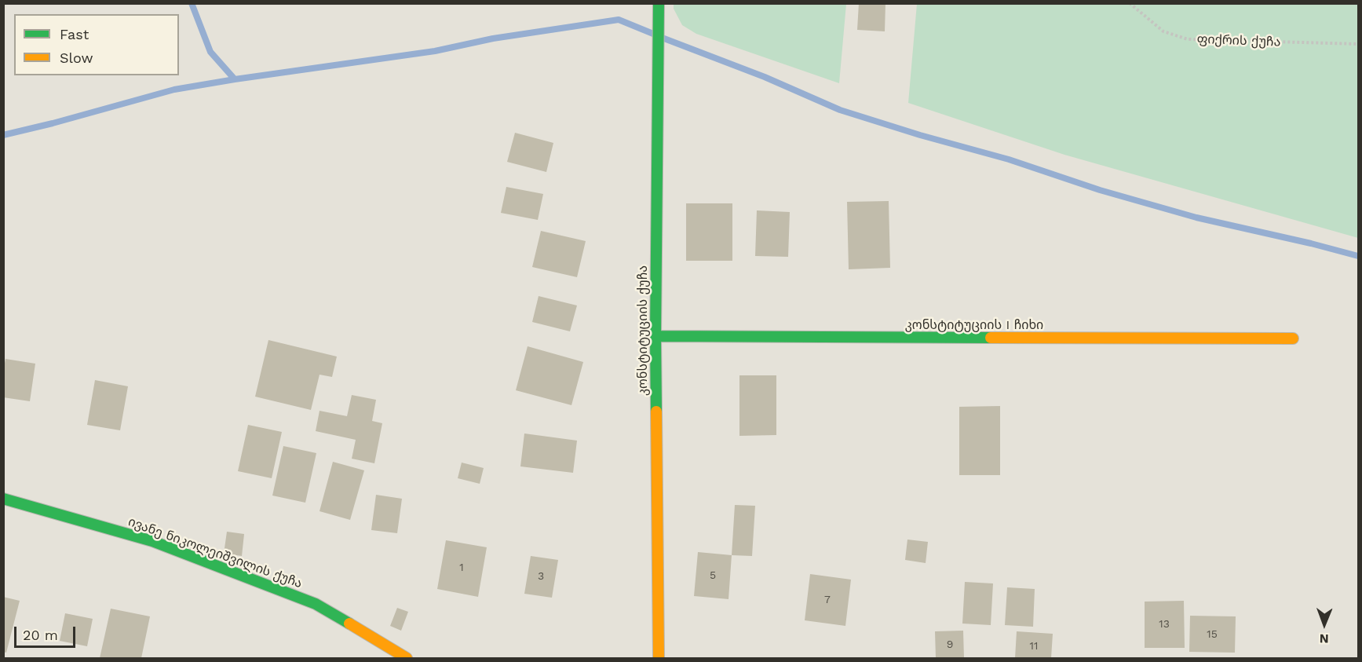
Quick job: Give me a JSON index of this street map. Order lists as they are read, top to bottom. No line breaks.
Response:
{"streets":{"street":["კონსტიტუციის I ჩიხი","კონსტიტუციის ქუჩა","ივანე ნიკოლეიშვილის ქუჩა"],"path":["ფიქრის ქუჩა"]},"crossings":[["კონსტიტუციის I ჩიხი","კონსტიტუციის ქუჩა"]],"house_numbers":["1","5","3","7","13","15","9","11"],"legend":["Fast","Slow"],"scale_bar":"20 m","north":"bottom"}
